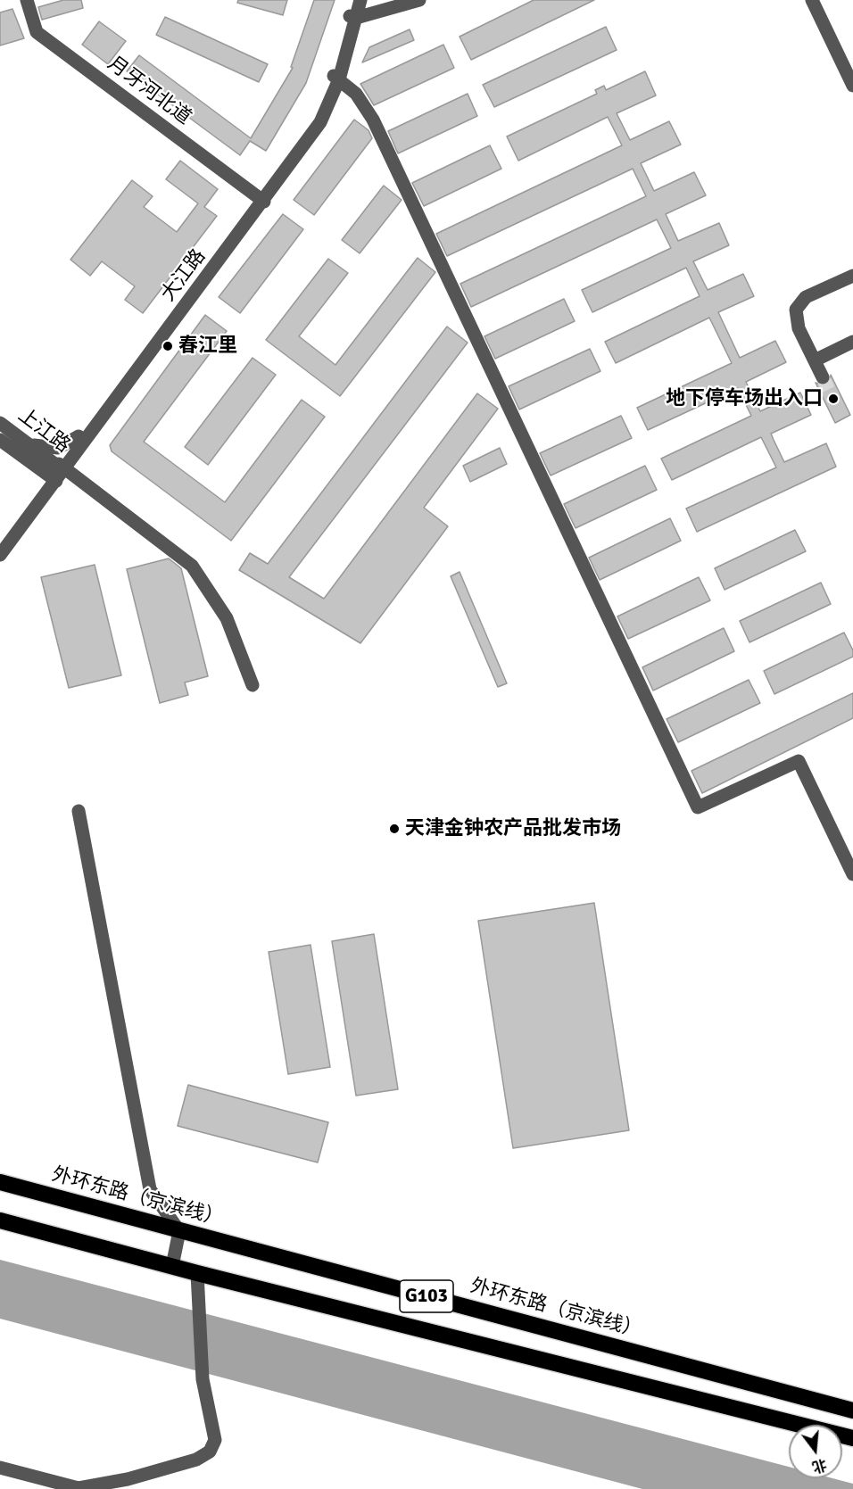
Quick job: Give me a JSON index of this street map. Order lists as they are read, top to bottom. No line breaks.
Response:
{"streets":{"highway":["外环东路（京滨线）","G103"],"street":["月牙河北道","大江路","上江路"]},"crossings":[["月牙河北道","大江路"]],"places":["春江里","地下停车场出入口","天津金钟农产品批发市场"],"north":"bottom"}
